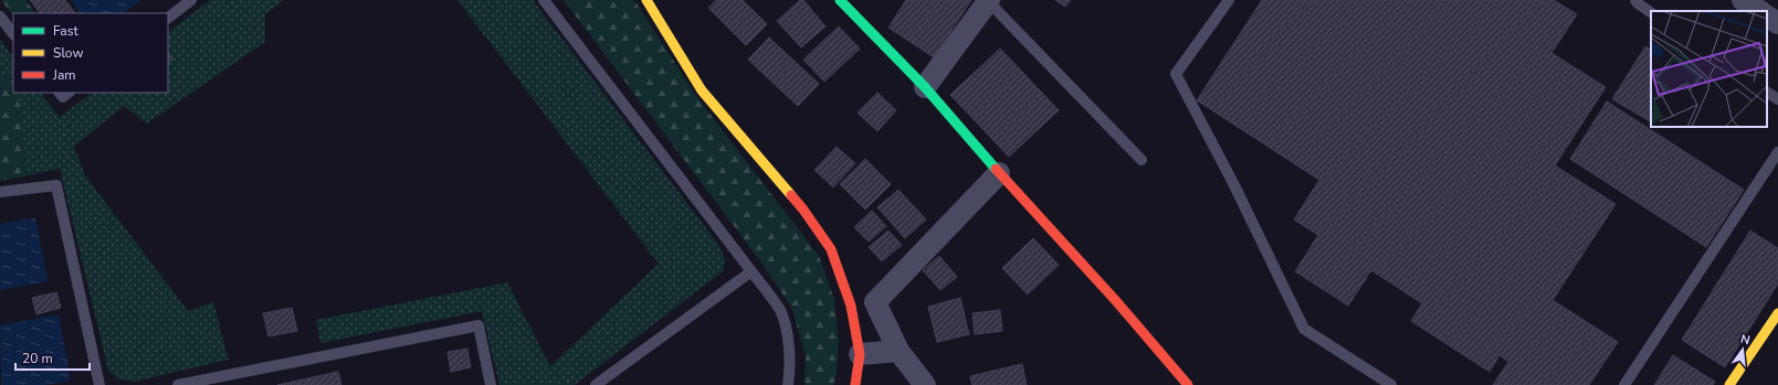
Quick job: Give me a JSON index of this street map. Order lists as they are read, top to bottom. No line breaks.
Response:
{"legend":["Fast","Slow","Jam"],"scale_bar":"20 m","north":"top"}
